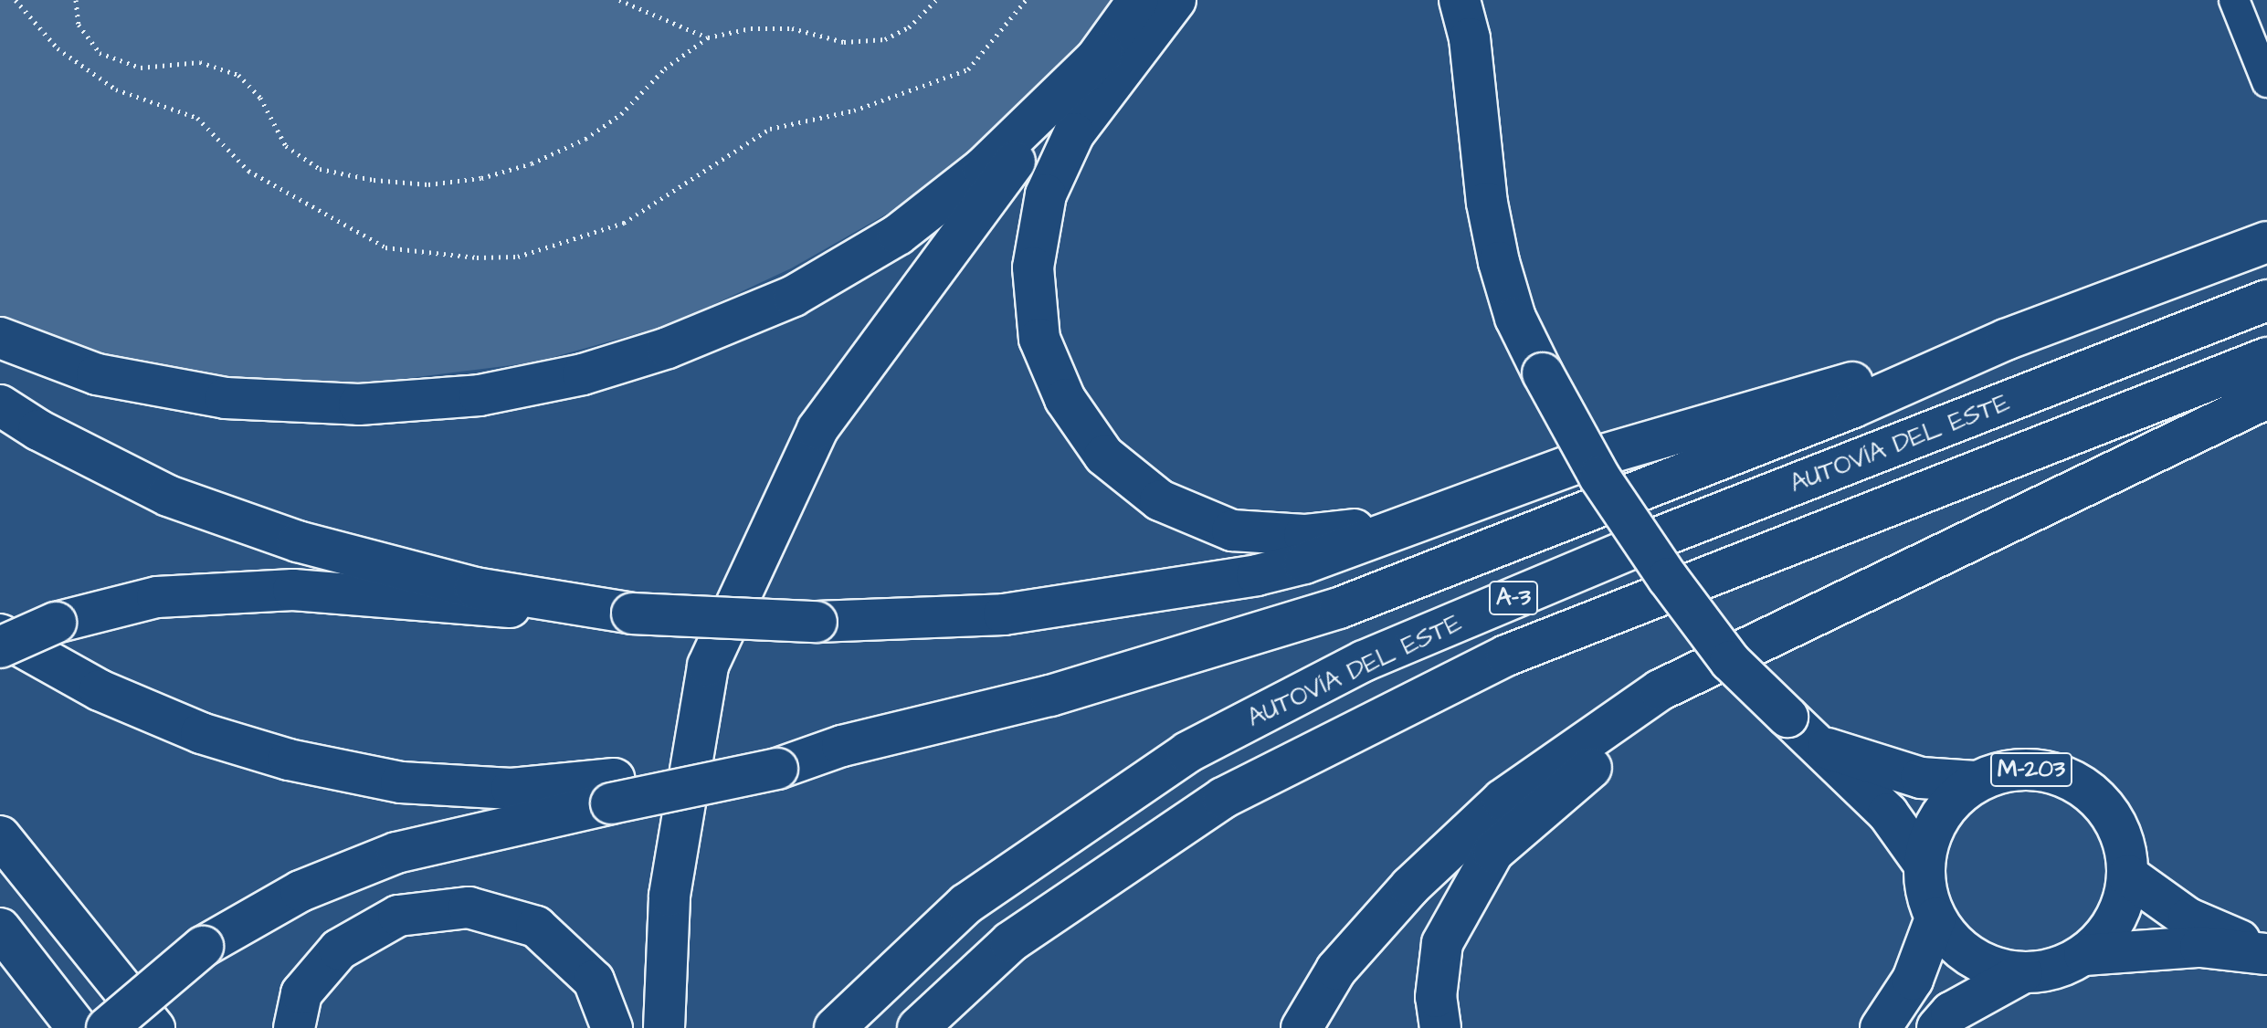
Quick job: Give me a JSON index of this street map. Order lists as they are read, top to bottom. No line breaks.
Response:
{"streets":{"main road":["AUTOVÍA DEL ESTE","A-3","M-203"]}}
